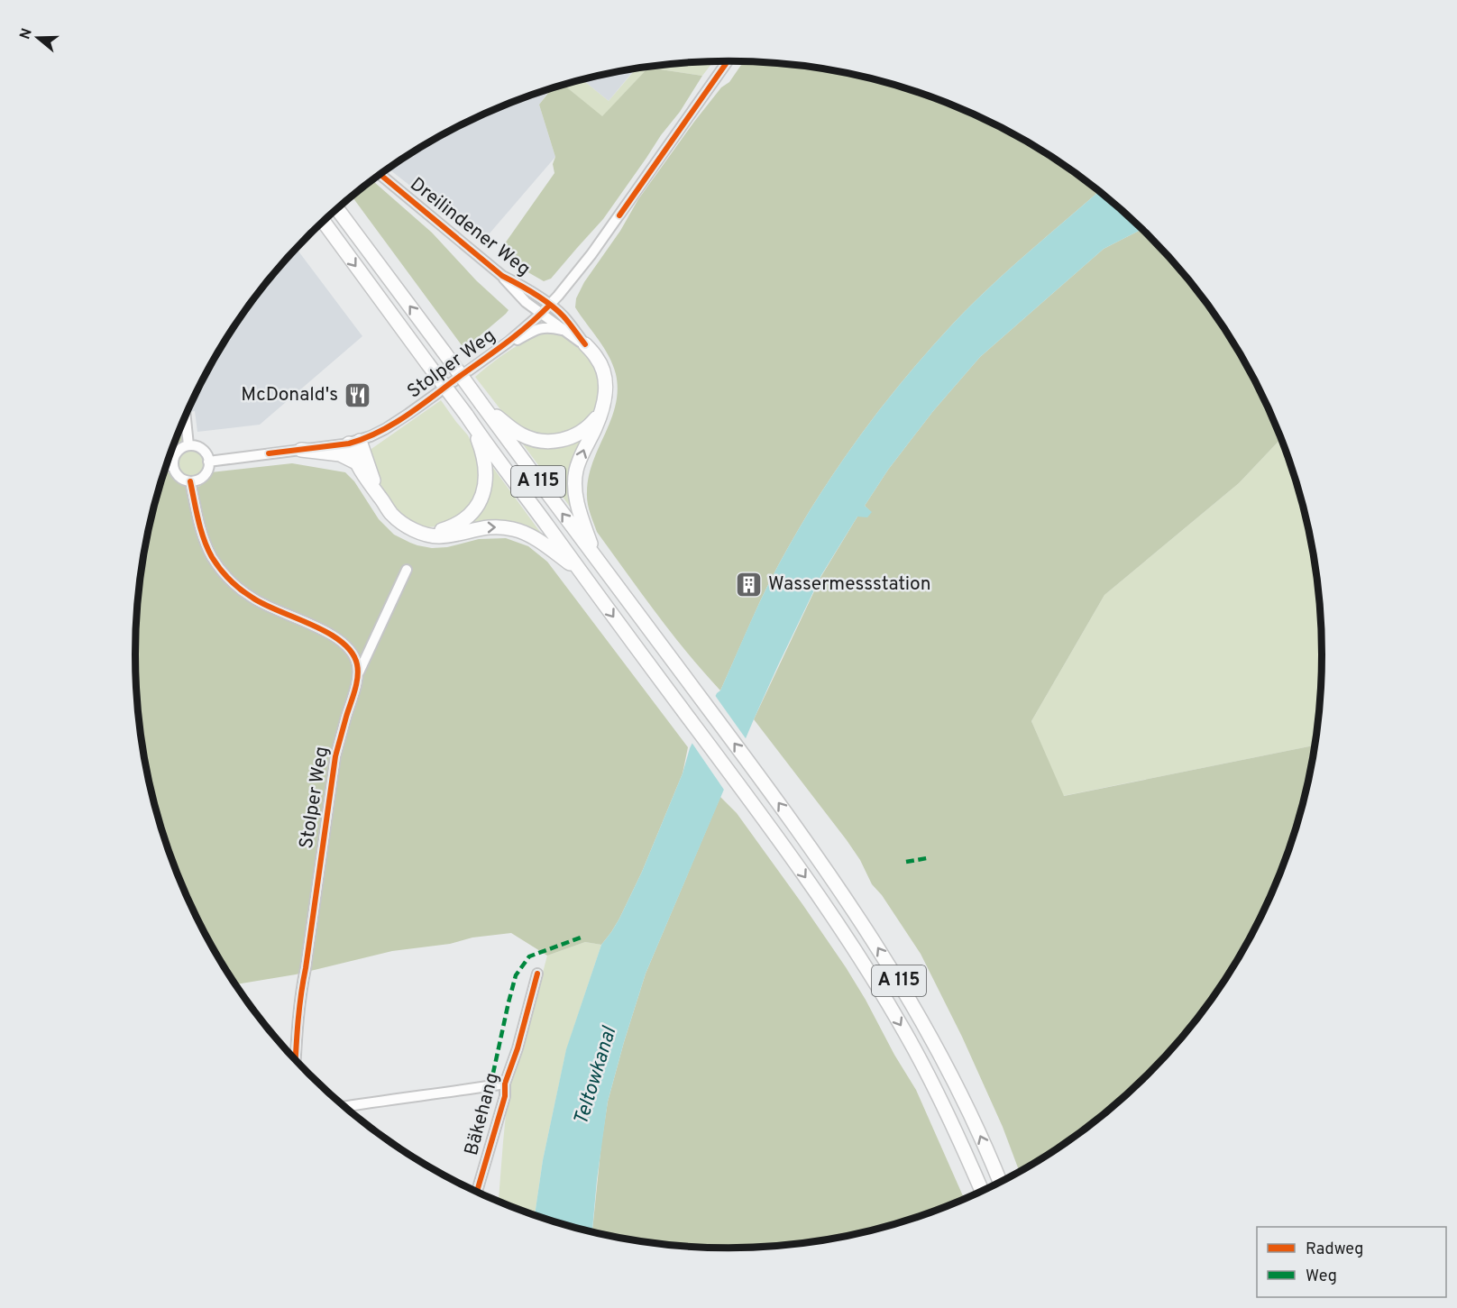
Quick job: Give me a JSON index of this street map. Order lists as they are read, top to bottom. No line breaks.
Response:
{"streets":{"highway":["A 115"],"street":["Dreilindener Weg","Stolper Weg","Bäkehang"]},"crossings":[["Dreilindener Weg","Stolper Weg"]],"water":["Teltowkanal"],"places":{"restaurant":["McDonald's"],"building":["Wassermessstation"]},"legend":["Radweg","Weg"],"north":"left"}
